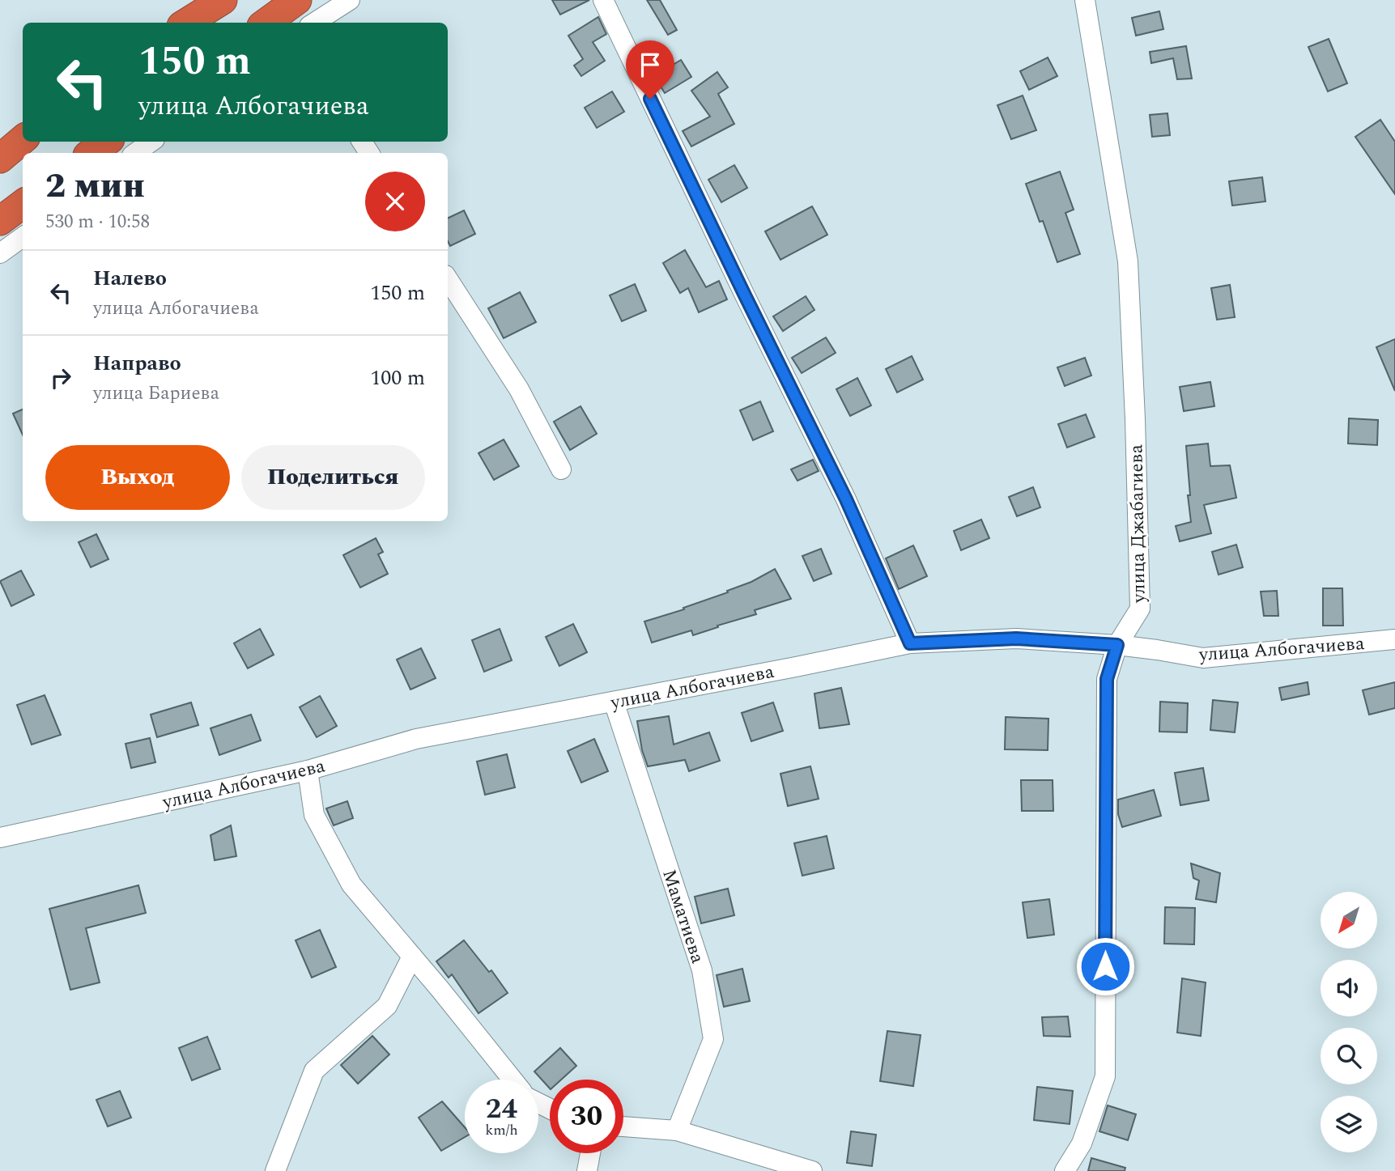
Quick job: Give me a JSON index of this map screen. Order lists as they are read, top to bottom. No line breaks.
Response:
{"streets":{"street":["улица Джабагиева","улица Албогачиева","Маматиева"]},"crossings":[["улица Джабагиева","улица Албогачиева"],["улица Албогачиева","Маматиева"]],"north":"bottom left","page":{"turn":["150 m","улица Албогачиева"],"heading":["2 мин","530 m · 10:58"],"list":[{"name":"Налево","note":"улица Албогачиева","value":"150 m"},{"name":"Направо","note":"улица Бариева","value":"100 m"}],"buttons":["Выход","Поделиться"],"speed":"24 km/h","limit":"30"}}
